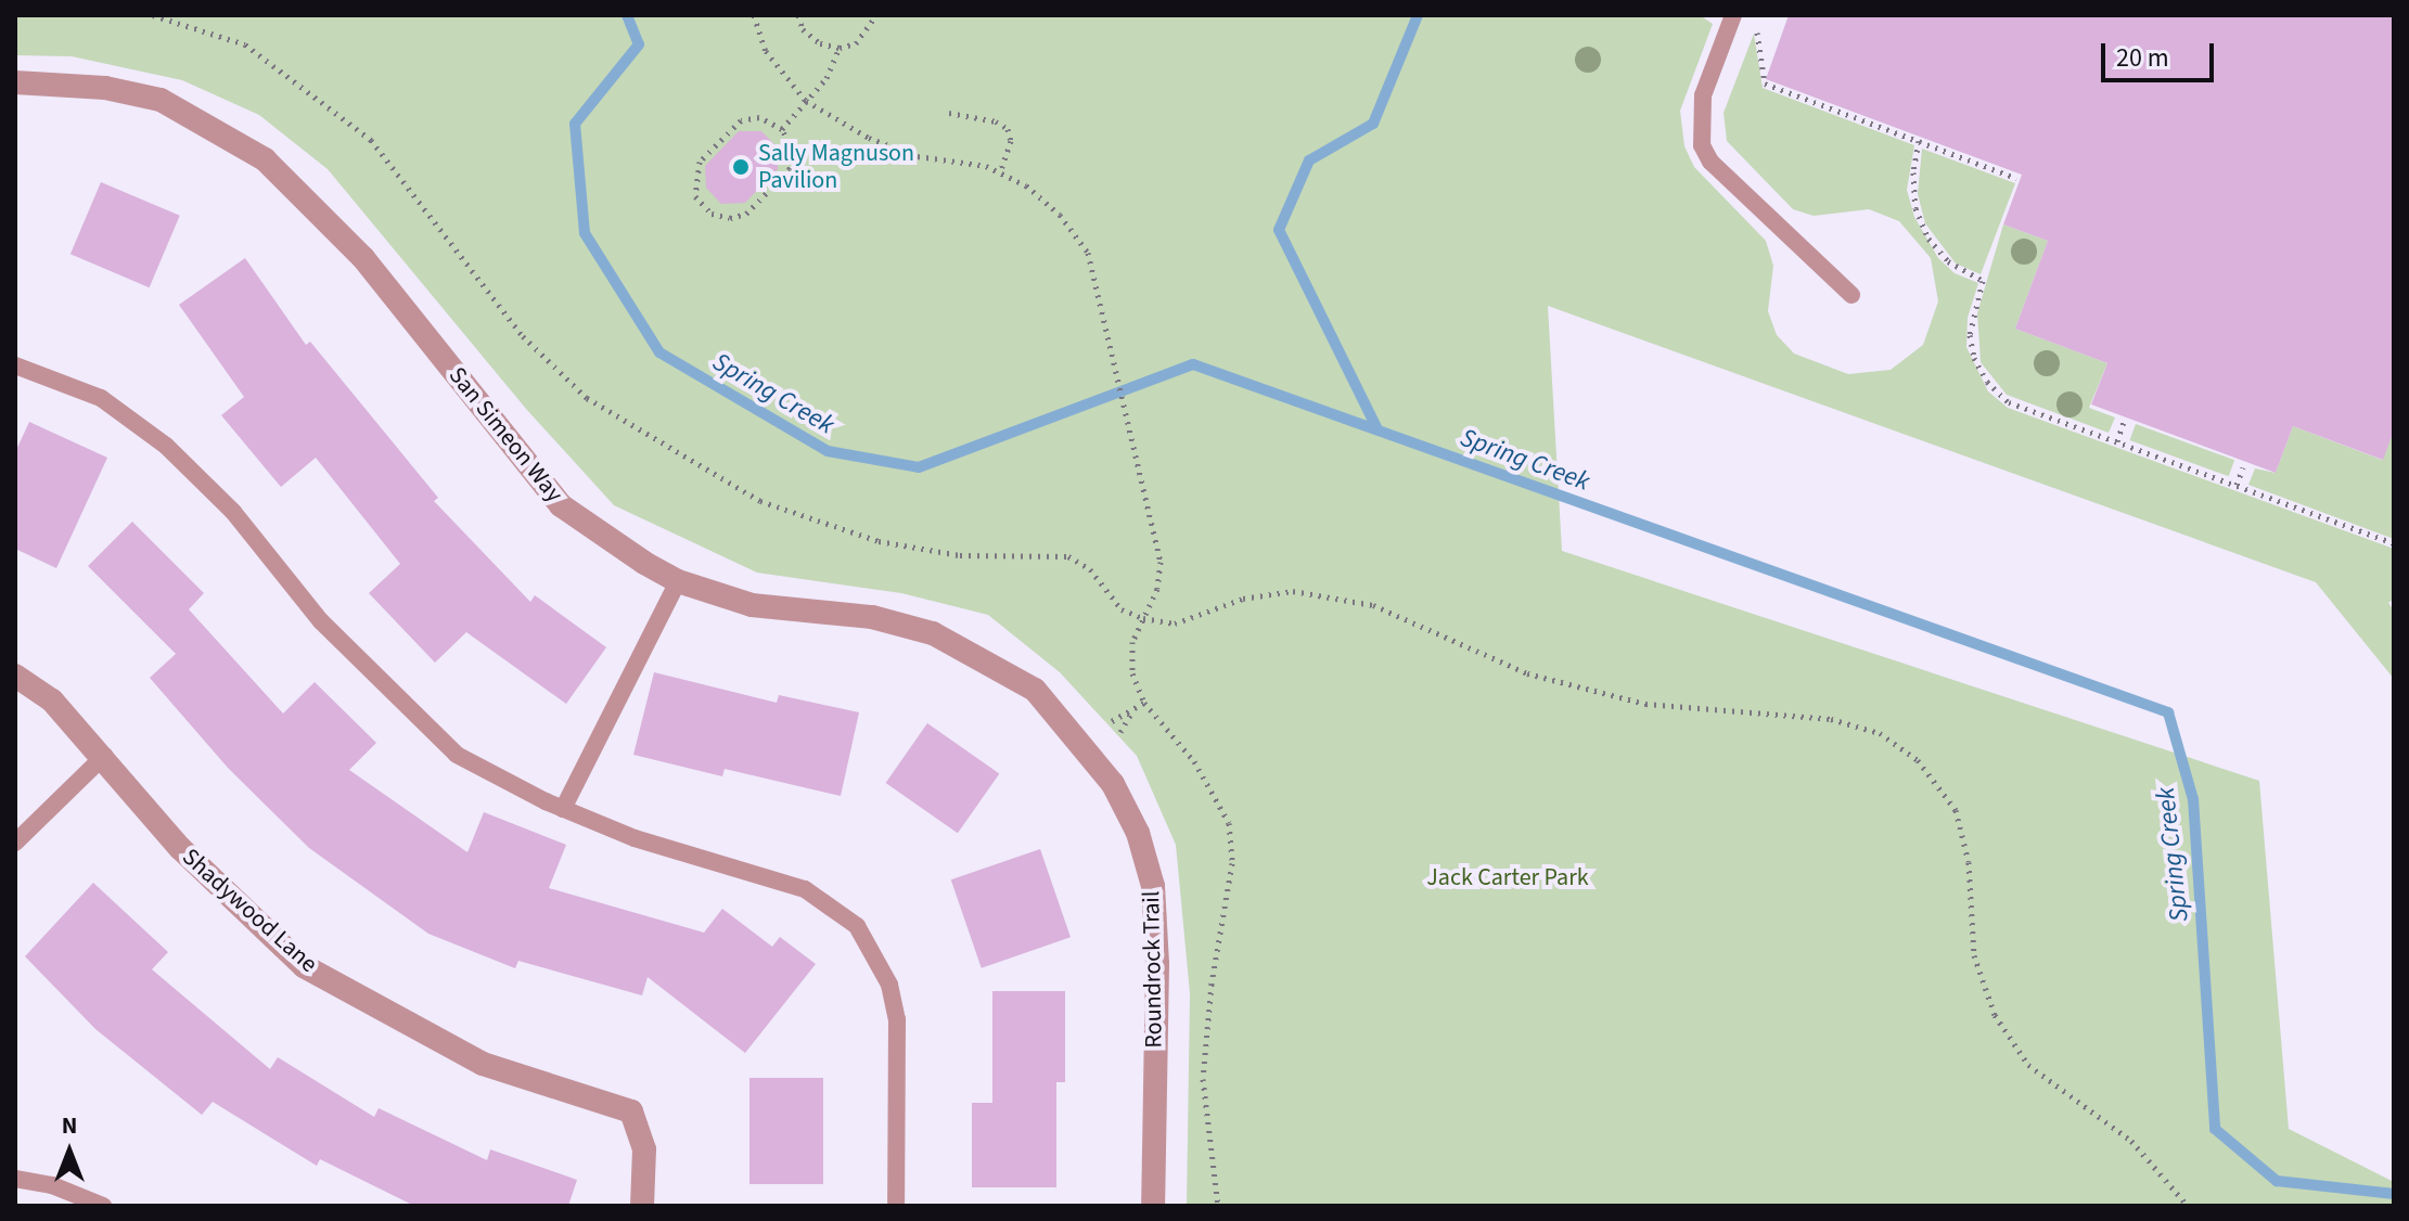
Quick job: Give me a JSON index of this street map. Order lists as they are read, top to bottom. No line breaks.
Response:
{"streets":{"street":["San Simeon Way","Shadywood Lane","Roundrock Trail"]},"crossings":[["San Simeon Way","Roundrock Trail"]],"water":["Spring Creek"],"parks":["Jack Carter Park"],"places":["Sally Magnuson Pavilion"],"scale_bar":"20 m","north":"top"}
